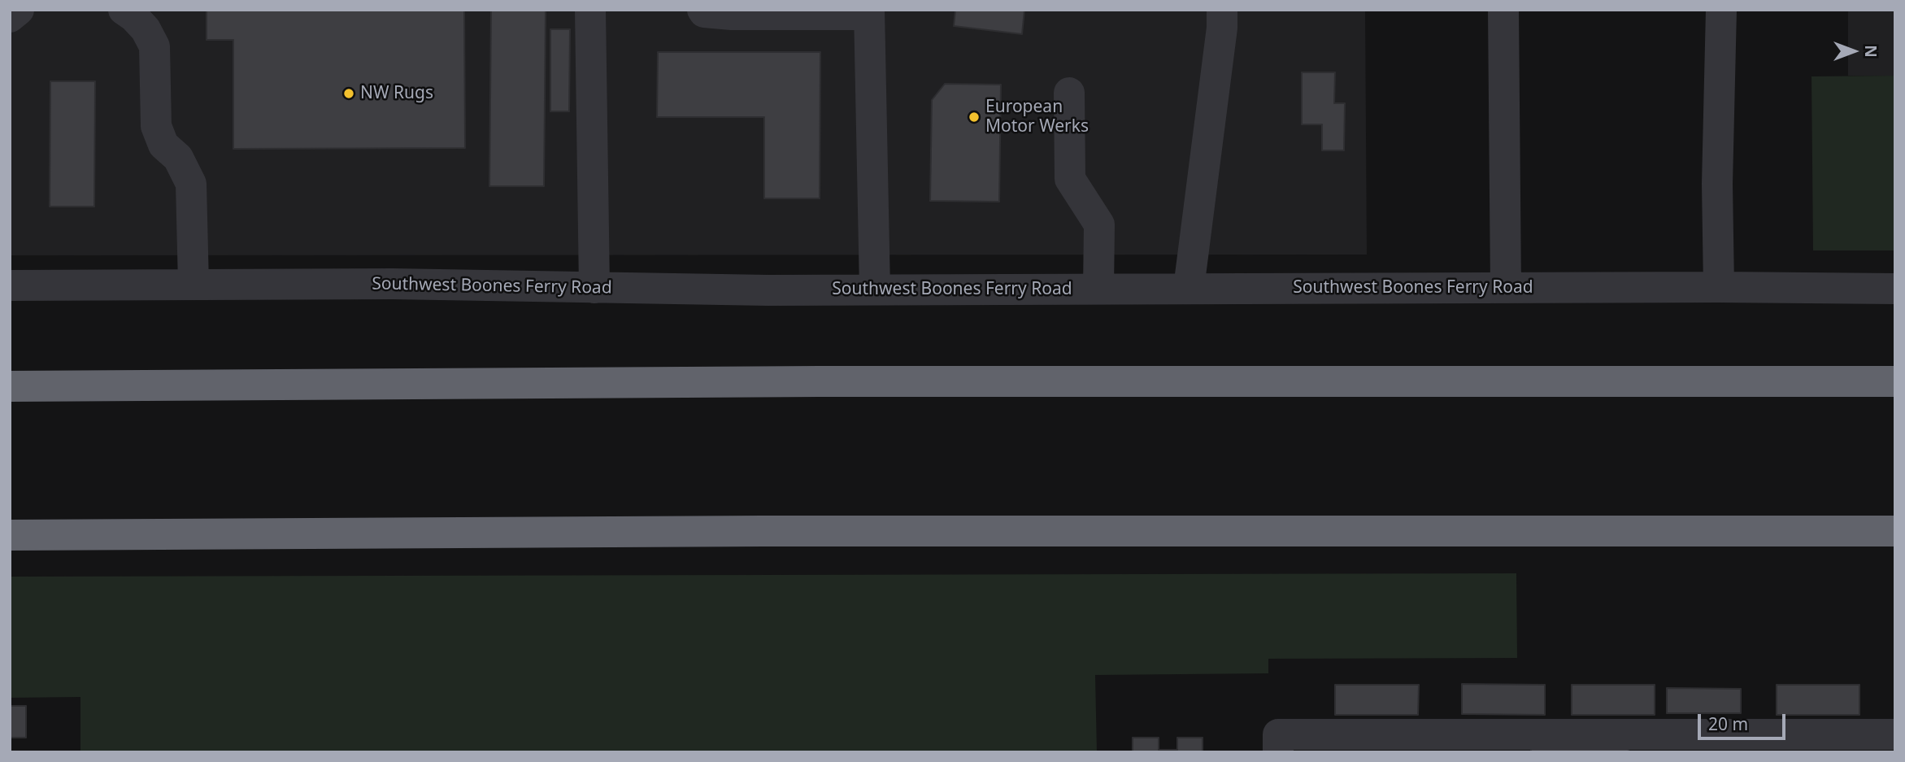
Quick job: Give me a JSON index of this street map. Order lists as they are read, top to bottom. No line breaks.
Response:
{"streets":{"street":["Southwest Boones Ferry Road"]},"places":["NW Rugs","European Motor Werks"],"scale_bar":"20 m","north":"right"}
